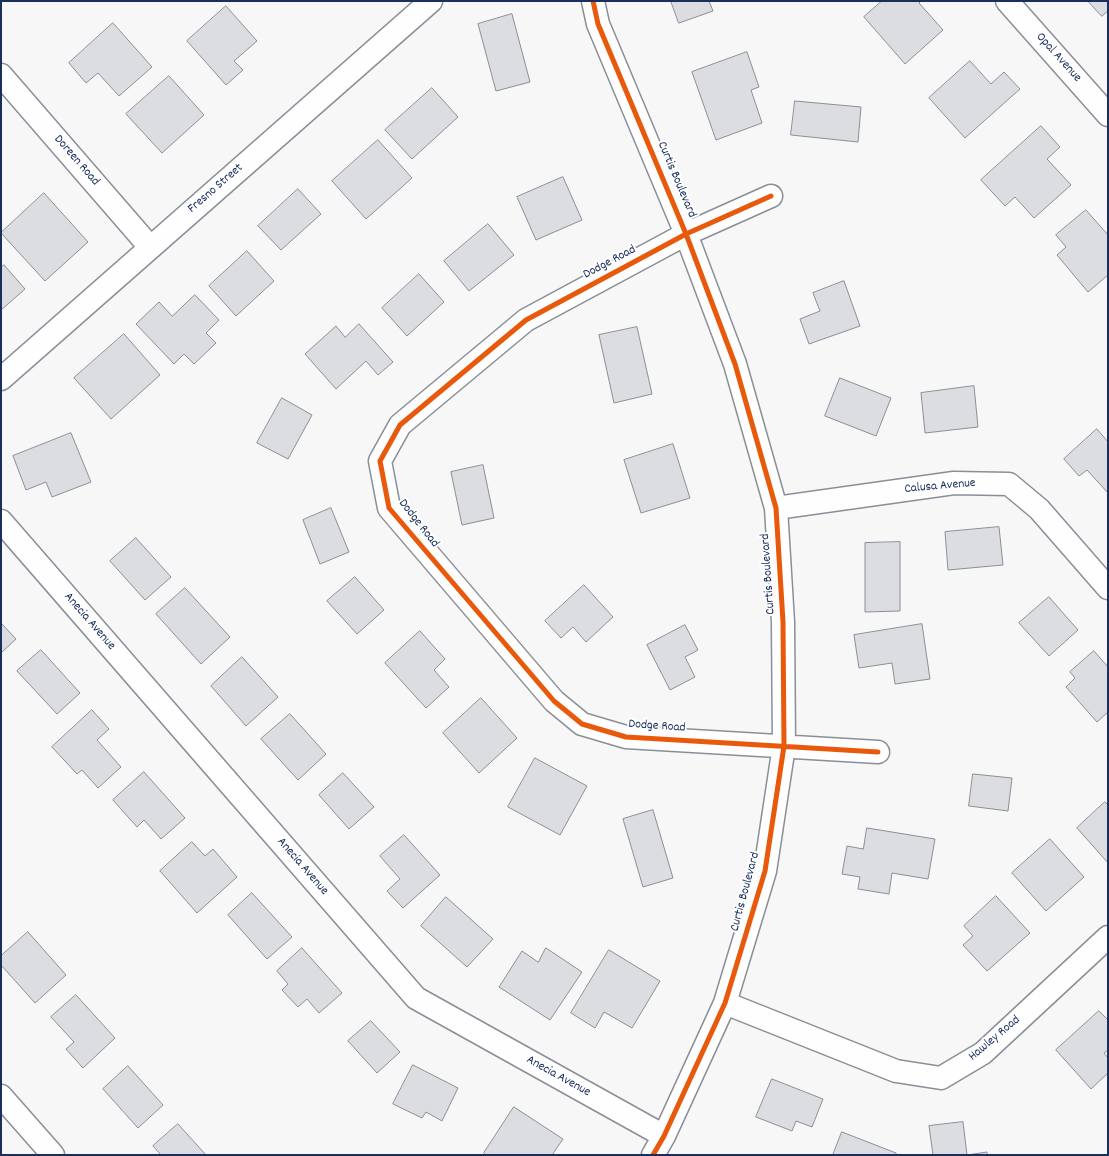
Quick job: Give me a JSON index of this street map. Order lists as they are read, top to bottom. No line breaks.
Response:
{"streets":{"street":["Opal Avenue","Doreen Road","Curtis Boulevard","Fresno Street","Dodge Road","Calusa Avenue","Anecia Avenue","Hawley Road"]},"crossings":[["Doreen Road","Fresno Street"],["Curtis Boulevard","Dodge Road"],["Curtis Boulevard","Calusa Avenue"],["Curtis Boulevard","Anecia Avenue"],["Curtis Boulevard","Hawley Road"]]}
